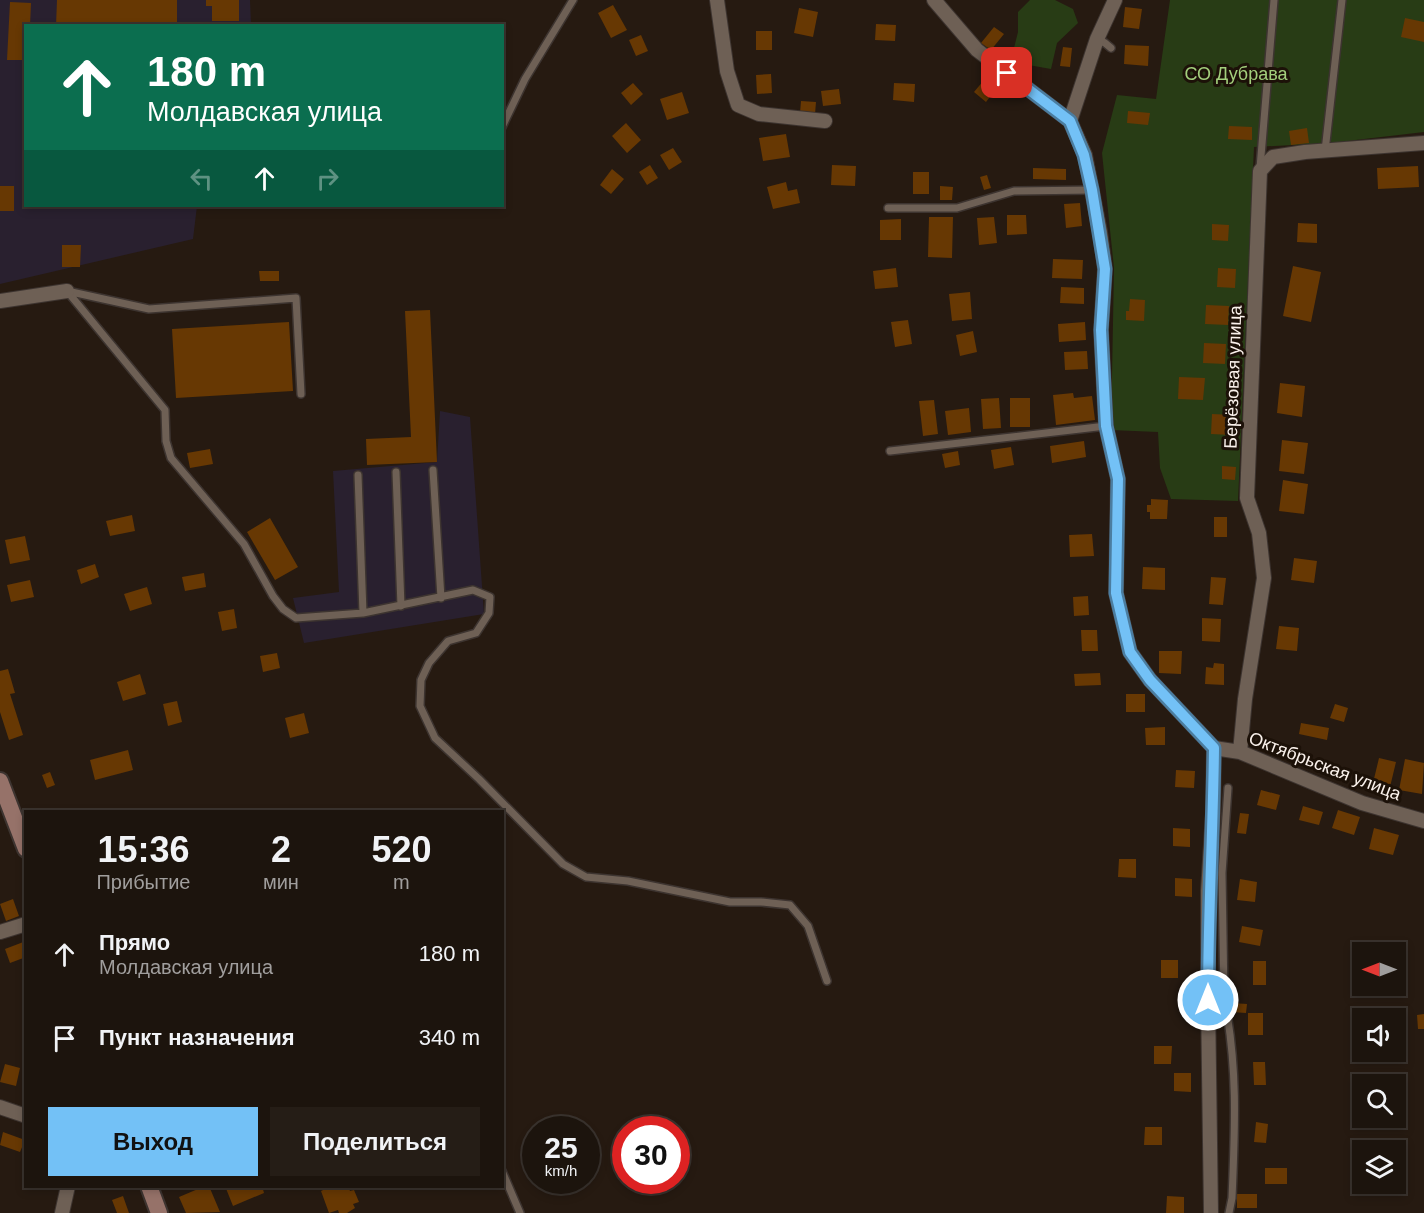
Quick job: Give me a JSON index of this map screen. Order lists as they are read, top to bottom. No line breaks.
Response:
{"streets":{"street":["Берёзовая улица","Октябрьская улица"]},"crossings":[["Берёзовая улица","Октябрьская улица"]],"parks":["СО Дубрава"],"north":"left","page":{"turn":["180 m","Молдавская улица"],"eta":["15:36","Прибытие","2","мин","520","m"],"list":[{"name":"Прямо","note":"Молдавская улица","value":"180 m"},{"name":"Пункт назначения","value":"340 m"}],"buttons":["Выход","Поделиться"],"speed":"25 km/h","limit":"30"}}
